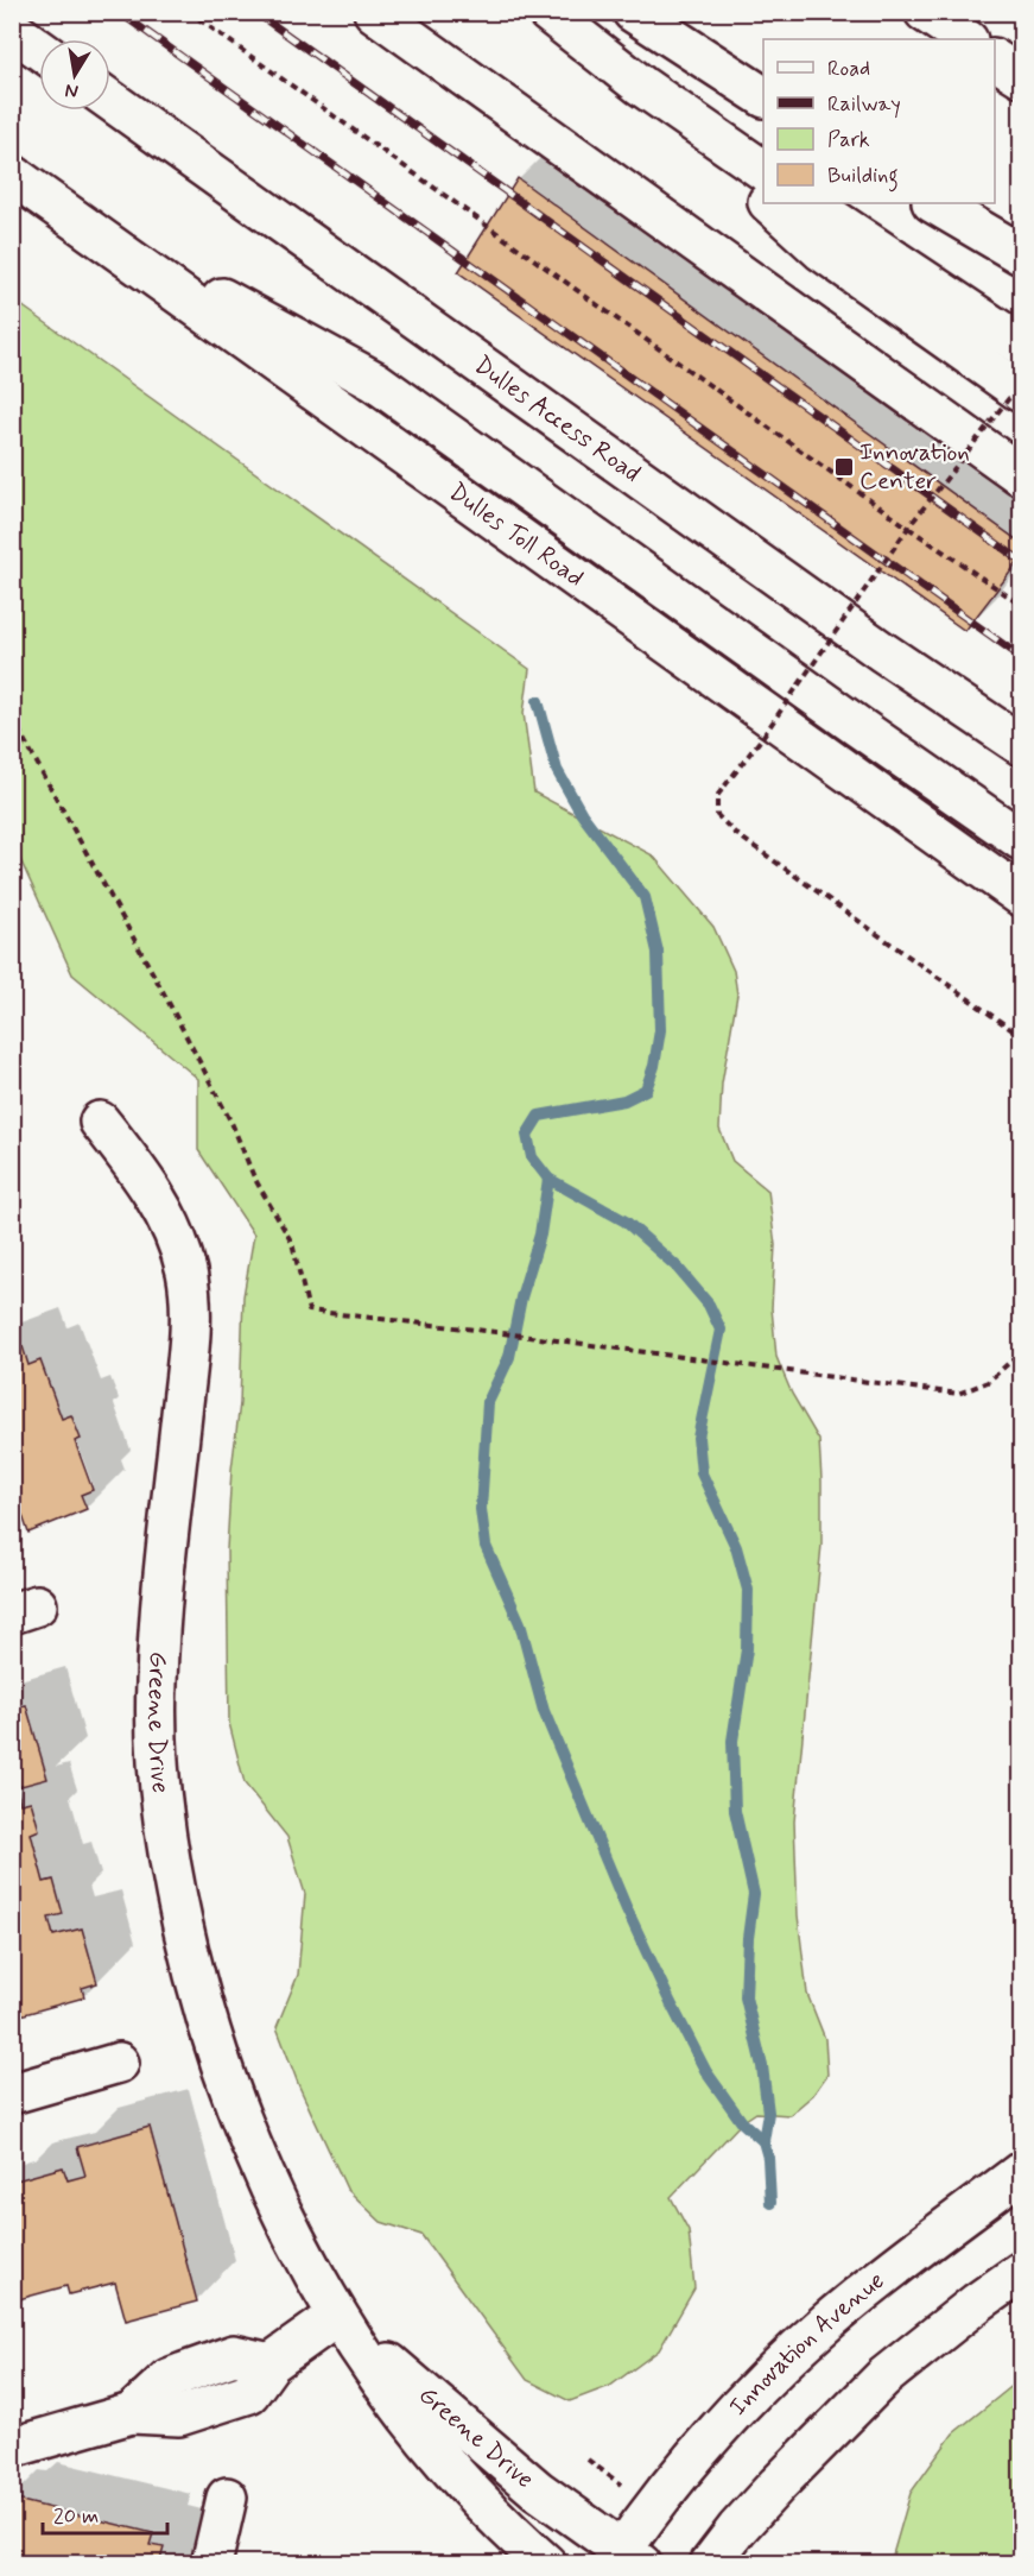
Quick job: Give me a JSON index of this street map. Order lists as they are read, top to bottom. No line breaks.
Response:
{"streets":{"main road":["Dulles Access Road","Dulles Toll Road","Greene Drive","Innovation Avenue"]},"crossings":[["Greene Drive","Innovation Avenue"]],"places":{"transit":["Innovation Center"]},"legend":["Road","Railway","Park","Building"],"scale_bar":"20 m","north":"bottom"}
